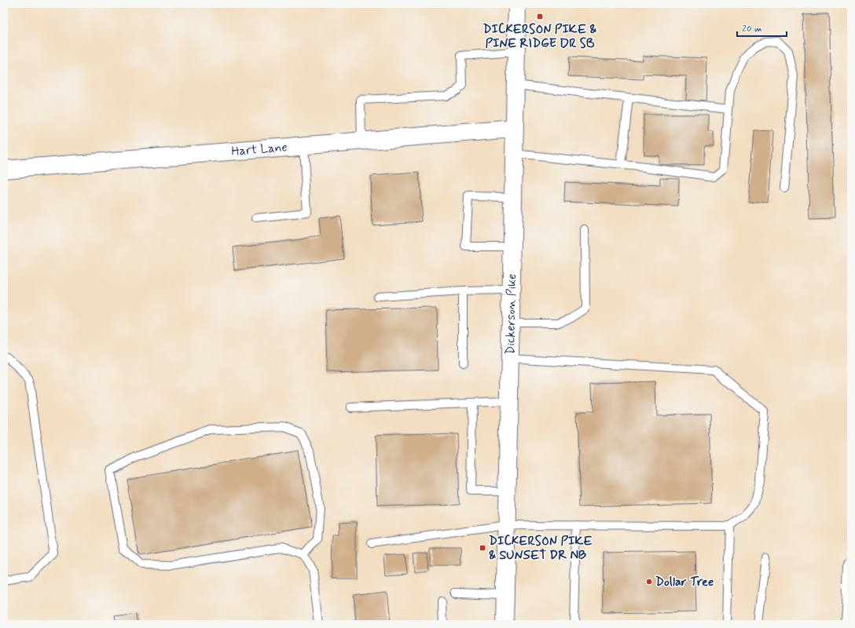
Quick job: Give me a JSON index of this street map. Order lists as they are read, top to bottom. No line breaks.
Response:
{"streets":{"main road":["Hart Lane","Dickerson Pike"]},"crossings":[["Hart Lane","Dickerson Pike"]],"places":{"transit":["DICKERSON PIKE & PINE RIDGE DR SB","DICKERSON PIKE & SUNSET DR NB"],"other":["Dollar Tree"]},"scale_bar":"20 m"}
